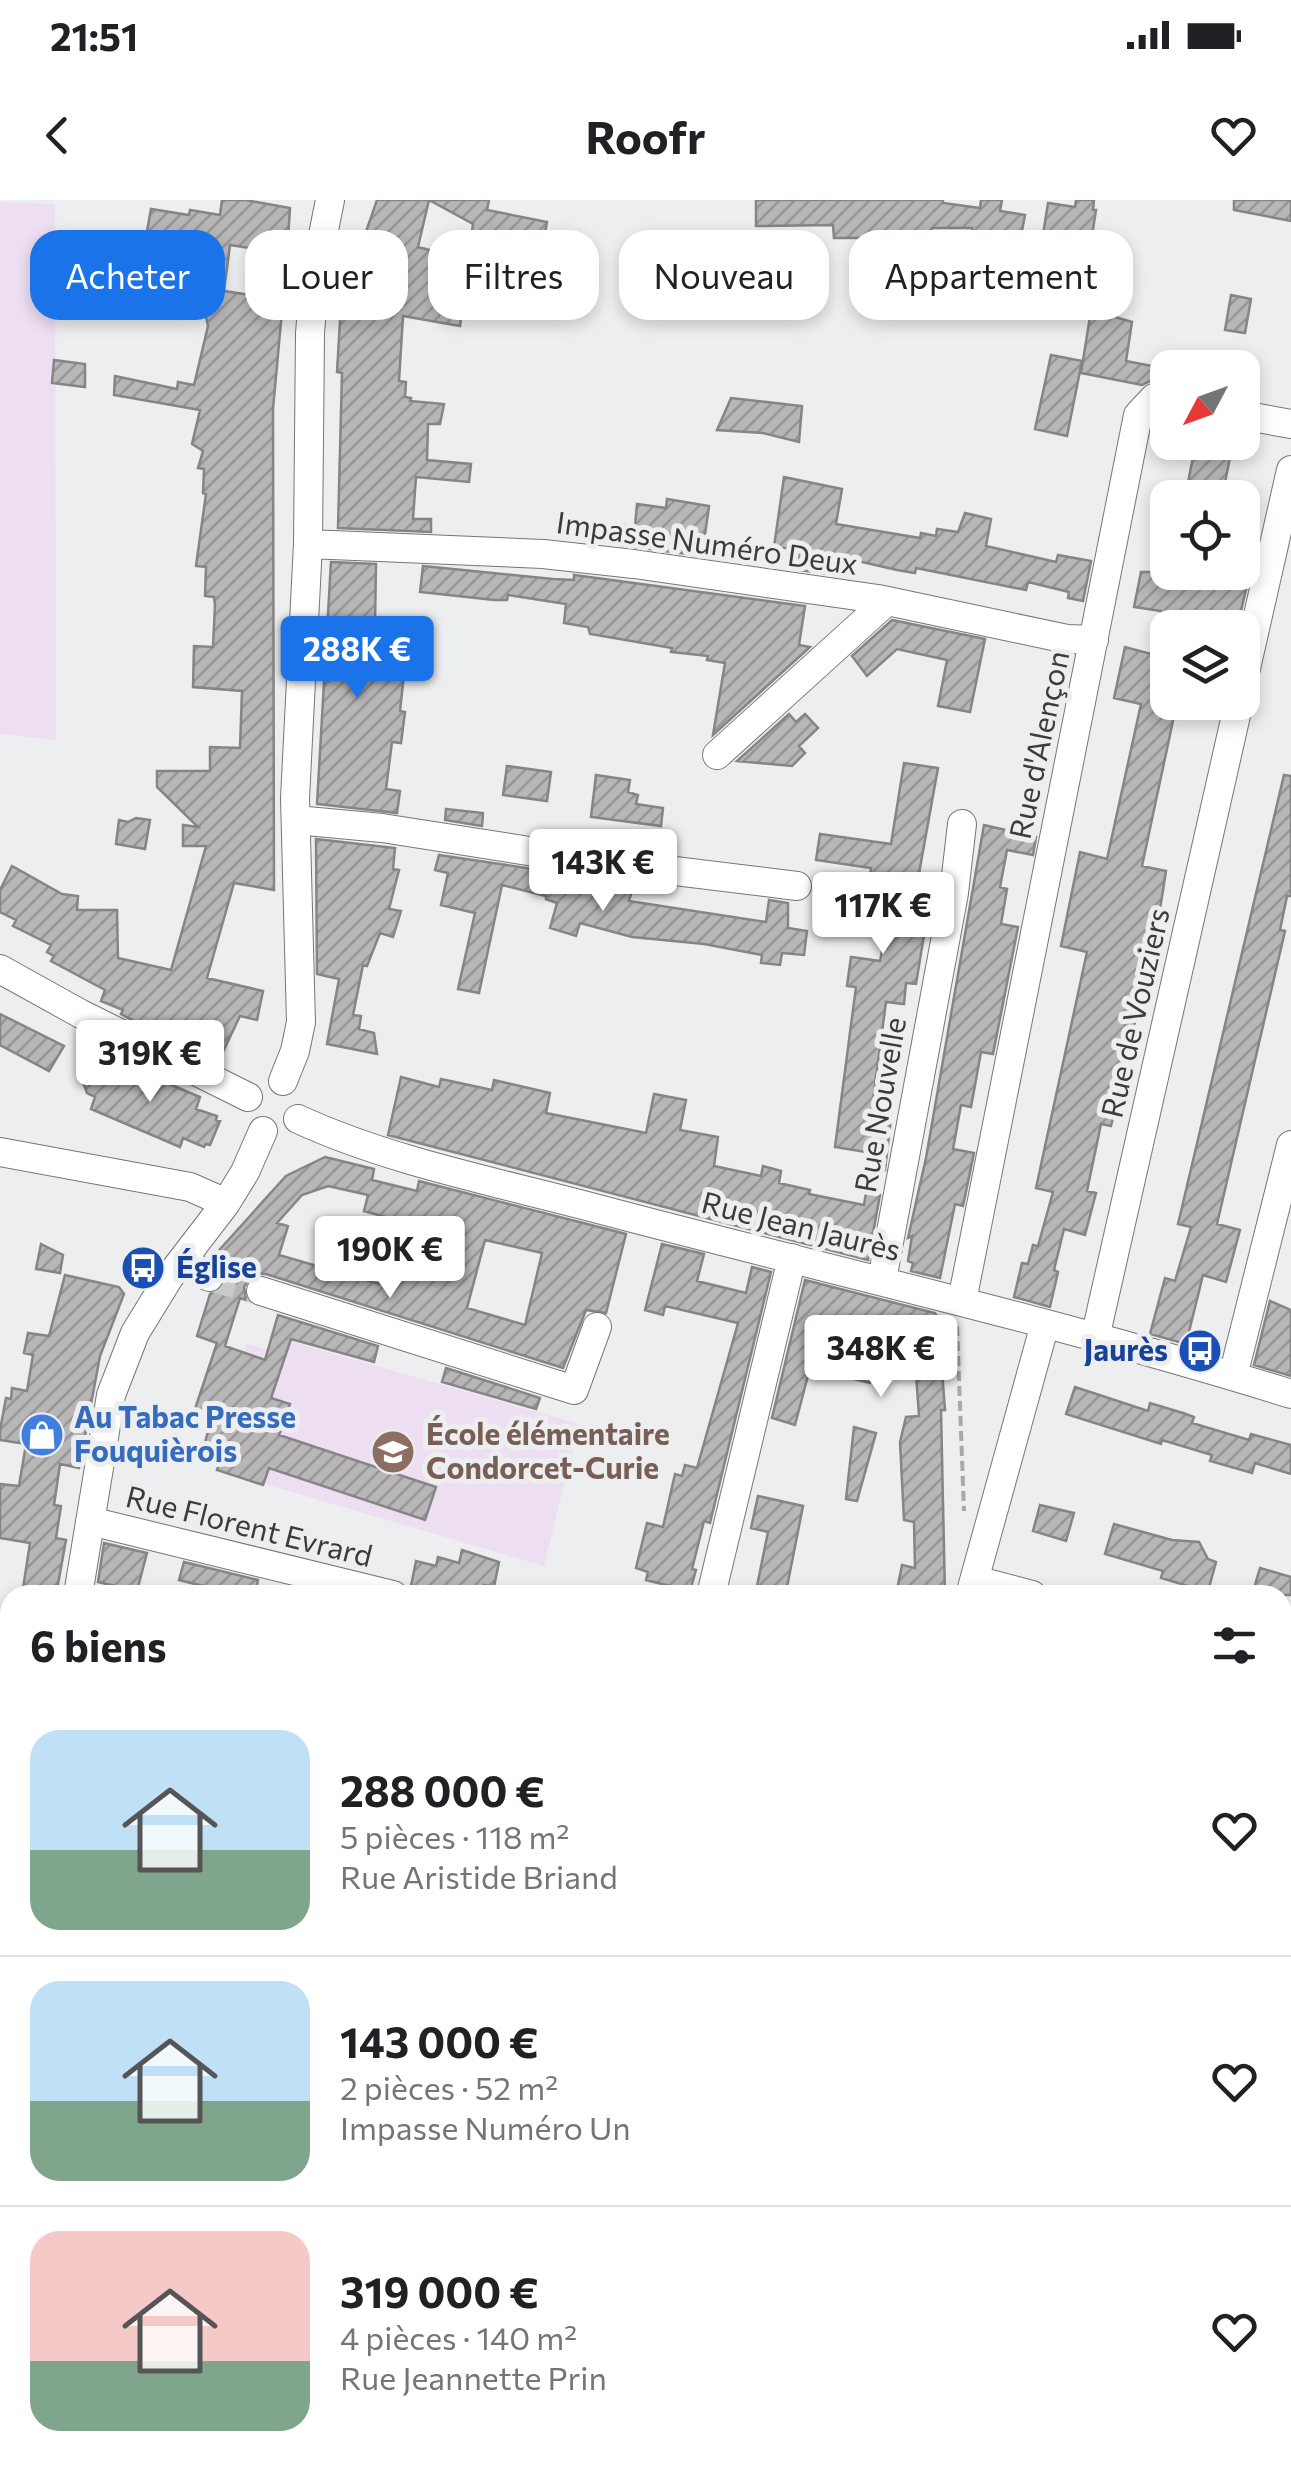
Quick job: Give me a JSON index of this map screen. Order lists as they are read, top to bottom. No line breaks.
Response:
{"streets":{"street":["Impasse Numéro Deux","Rue d'Alençon","Rue de Vouziers","Rue Nouvelle","Rue Jean Jaurès","Rue Florent Evrard"]},"crossings":[["Impasse Numéro Deux","Rue d'Alençon"],["Rue d'Alençon","Rue Jean Jaurès"],["Rue de Vouziers","Rue Jean Jaurès"],["Rue Nouvelle","Rue Jean Jaurès"]],"places":{"bus stop":["Église","Jaurès"],"shop":["Au Tabac Presse Fouquièrois"],"school or university":["École élémentaire Condorcet-Curie"]},"north":"bottom left","page":{"status":"21:51","header":"Roofr","chip":["Acheter","Louer","Filtres","Nouveau","Appartement"],"price":["288K €","143K €","117K €","319K €","190K €","348K €"],"heading":"6 biens","list":[{"name":"288 000 €","note":"5 pièces · 118 m² · Rue Aristide Briand"},{"name":"143 000 €","note":"2 pièces · 52 m² · Impasse Numéro Un"},{"name":"319 000 €","note":"4 pièces · 140 m² · Rue Jeannette Prin"}]}}
